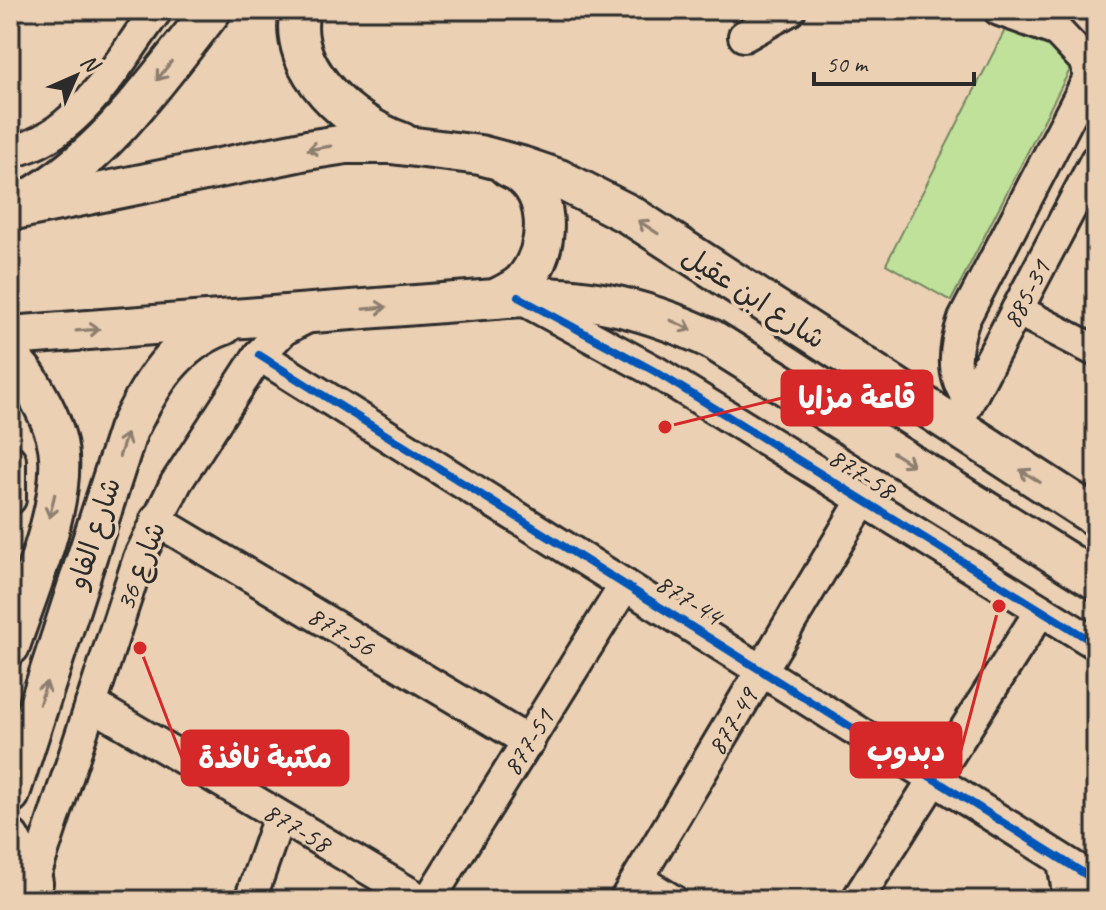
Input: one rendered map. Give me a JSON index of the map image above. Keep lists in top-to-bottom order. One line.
{"streets":{"main road":["شارع ابن عقيل","شارع الفاو"],"street":["885-31","877-58","شارع 36","877-44","877-56","877-49","877-51"]},"crossings":[["885-31","شارع ابن عقيل"],["شارع ابن عقيل","877-58"],["شارع ابن عقيل","شارع الفاو"],["شارع ابن عقيل","شارع 36"],["شارع ابن عقيل","877-44"],["877-58","شارع 36"],["877-58","877-49"],["شارع الفاو","شارع 36"],["شارع الفاو","877-44"],["شارع 36","877-44"],["شارع 36","877-56"],["877-44","877-49"],["877-44","877-51"],["877-56","877-51"]],"places":["قاعة مزايا","دبدوب","مكتبة نافذة"],"scale_bar":"50 m","north":"top right"}
